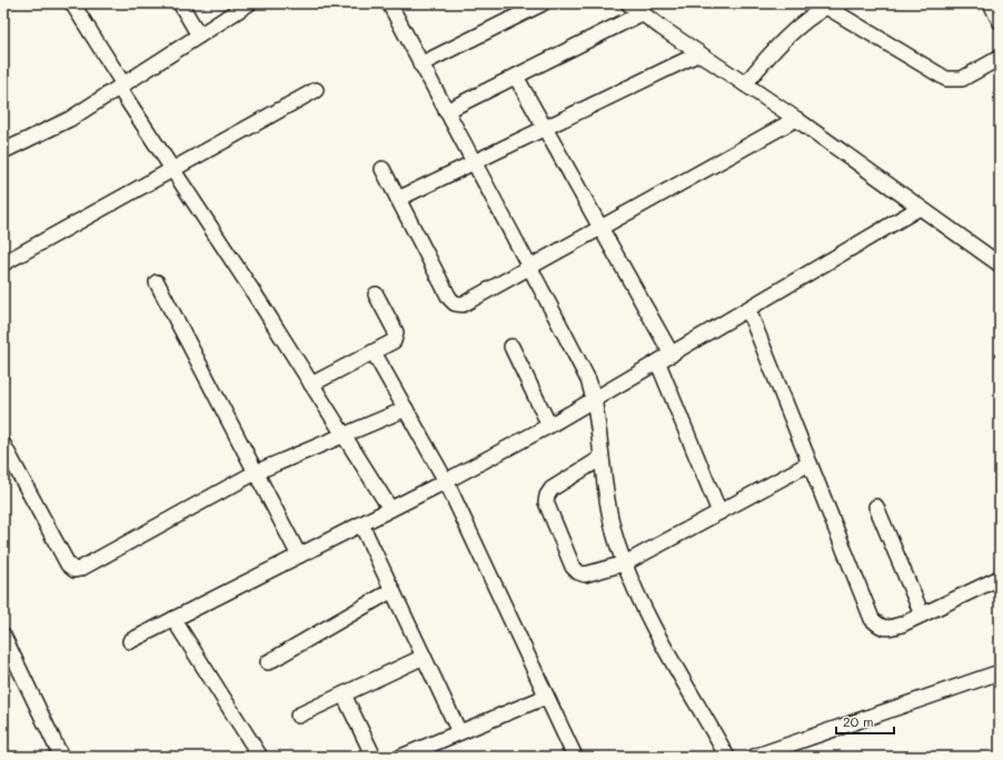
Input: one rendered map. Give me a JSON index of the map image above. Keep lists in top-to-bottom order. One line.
{"scale_bar":"20 m"}
